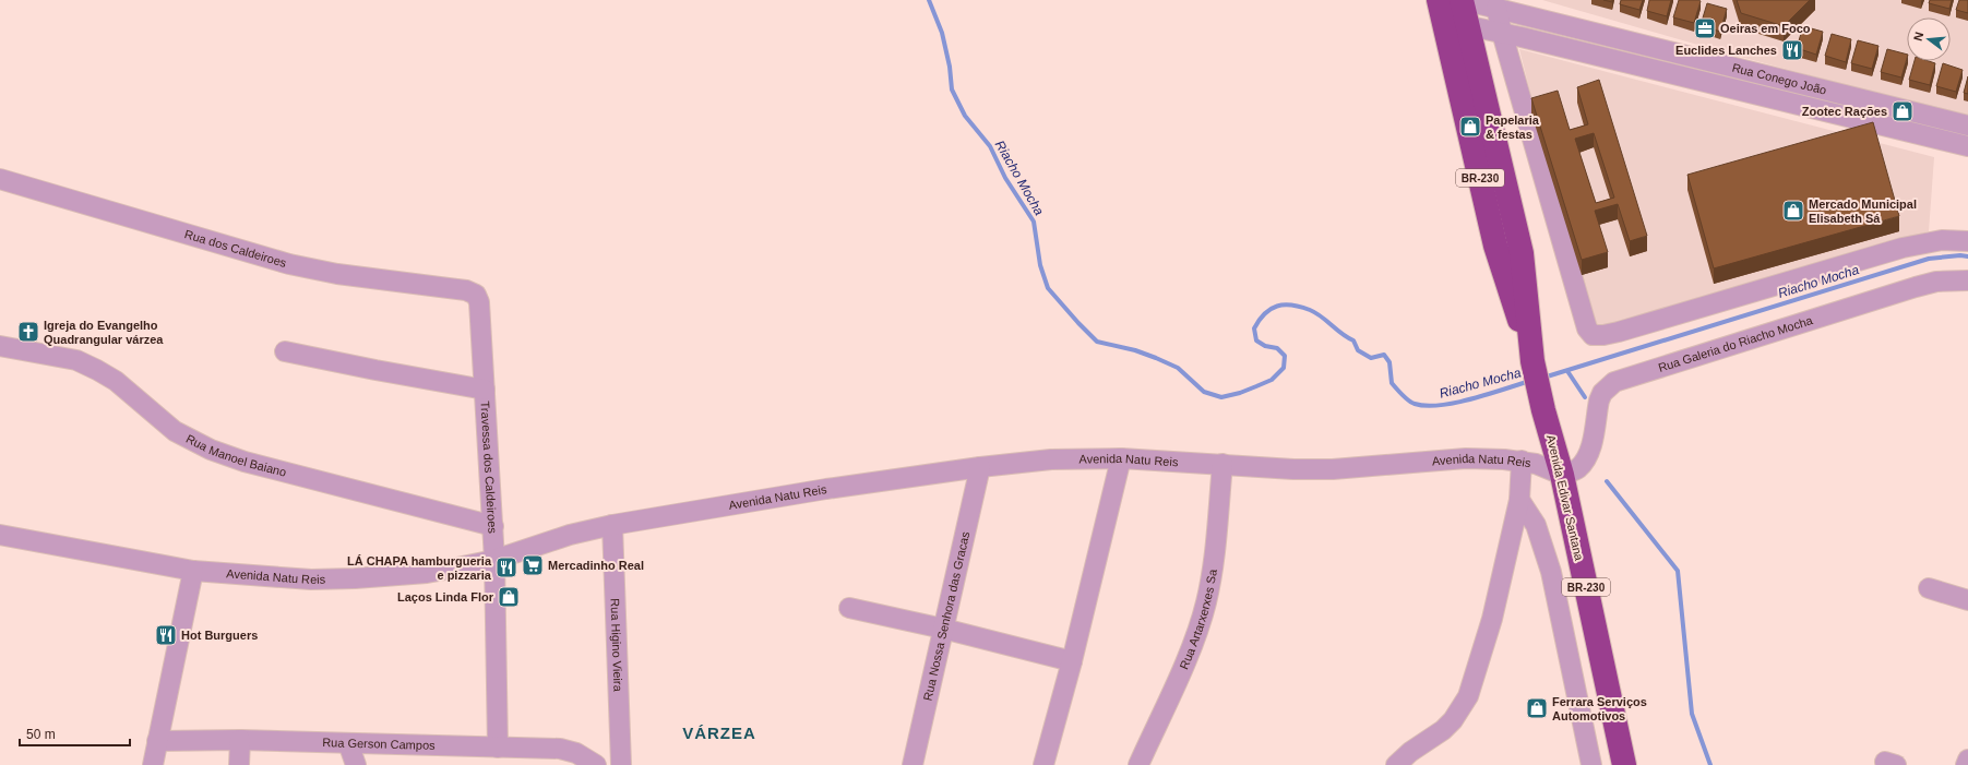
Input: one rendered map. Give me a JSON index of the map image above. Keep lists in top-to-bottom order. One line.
{"streets":{"highway":["BR-230","Avenida Edivar Santana"],"street":["Rua Conego João","Rua dos Caldeiroes","Rua Galeria do Riacho Mocha","Rua Manoel Baiano","Avenida Natu Reis","Travessa dos Caldeiroes","Rua Nossa Senhora das Gracas","Rua Artarxerxes Sa","Rua Higino Vieira","Rua Gerson Campos"]},"crossings":[["Rua Conego João","BR-230"],["BR-230","Avenida Edivar Santana"],["Rua dos Caldeiroes","Travessa dos Caldeiroes"],["Rua Galeria do Riacho Mocha","Avenida Natu Reis"],["Rua Galeria do Riacho Mocha","Avenida Edivar Santana"],["Rua Manoel Baiano","Travessa dos Caldeiroes"],["Avenida Natu Reis","Travessa dos Caldeiroes"],["Avenida Natu Reis","Avenida Edivar Santana"],["Avenida Natu Reis","Rua Nossa Senhora das Gracas"],["Avenida Natu Reis","Rua Artarxerxes Sa"],["Avenida Natu Reis","Rua Higino Vieira"],["Travessa dos Caldeiroes","Rua Gerson Campos"]],"districts":["VÁRZEA"],"water":["Riacho Mocha"],"places":{"office":["Oeiras em Foco"],"restaurant":["Euclides Lanches","LÁ CHAPA hamburgueria e pizzaria","Hot Burguers"],"shop":["Zootec Rações","Papelaria & festas","Mercado Municipal Elisabeth Sá","Laços Linda Flor","Ferrara Serviços Automotivos"],"church":["Igreja do Evangelho Quadrangular várzea"],"supermarket":["Mercadinho Real"]},"scale_bar":"50 m","north":"left"}
